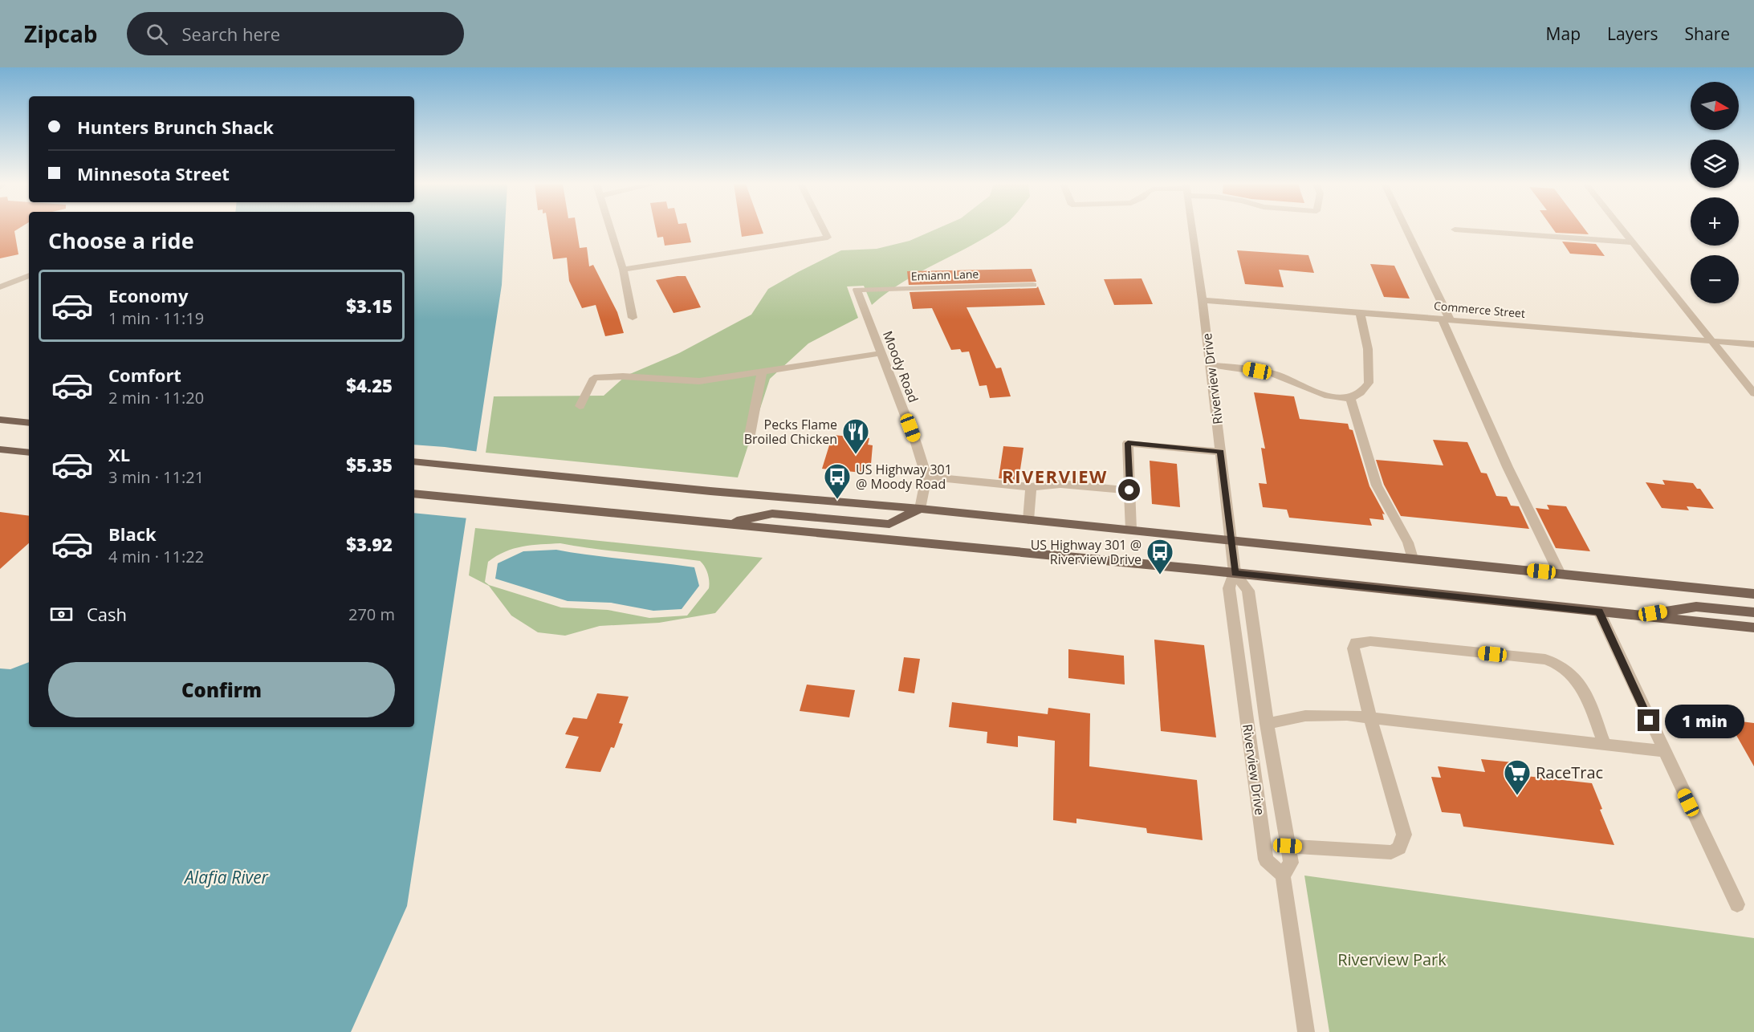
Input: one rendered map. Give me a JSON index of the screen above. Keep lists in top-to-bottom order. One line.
{"streets":{"street":["Emiann Lane","Commerce Street","Moody Road","Riverview Drive"]},"crossings":[["Emiann Lane","Moody Road"],["Commerce Street","Riverview Drive"]],"districts":["RIVERVIEW"],"water":["Alafia River"],"parks":["Riverview Park"],"places":{"restaurant":["Pecks Flame Broiled Chicken"],"bus stop":["US Highway 301 @ Moody Road","US Highway 301 @ Riverview Drive"],"supermarket":["RaceTrac"]},"north":"right","page":{"header":"Zipcab","search":"Search here","nav":["Map","Layers","Share"],"map_buttons":["+","−"],"banner":["Hunters Brunch Shack","Minnesota Street"],"heading":"Choose a ride","list":[{"name":"Economy","note":"1 min · 11:19","value":"$3.15"},{"name":"Comfort","note":"2 min · 11:20","value":"$4.25"},{"name":"XL","note":"3 min · 11:21","value":"$5.35"},{"name":"Black","note":"4 min · 11:22","value":"$3.92"}],"pay":["Cash","270 m"],"buttons":"Confirm","bubble":"1 min"}}
